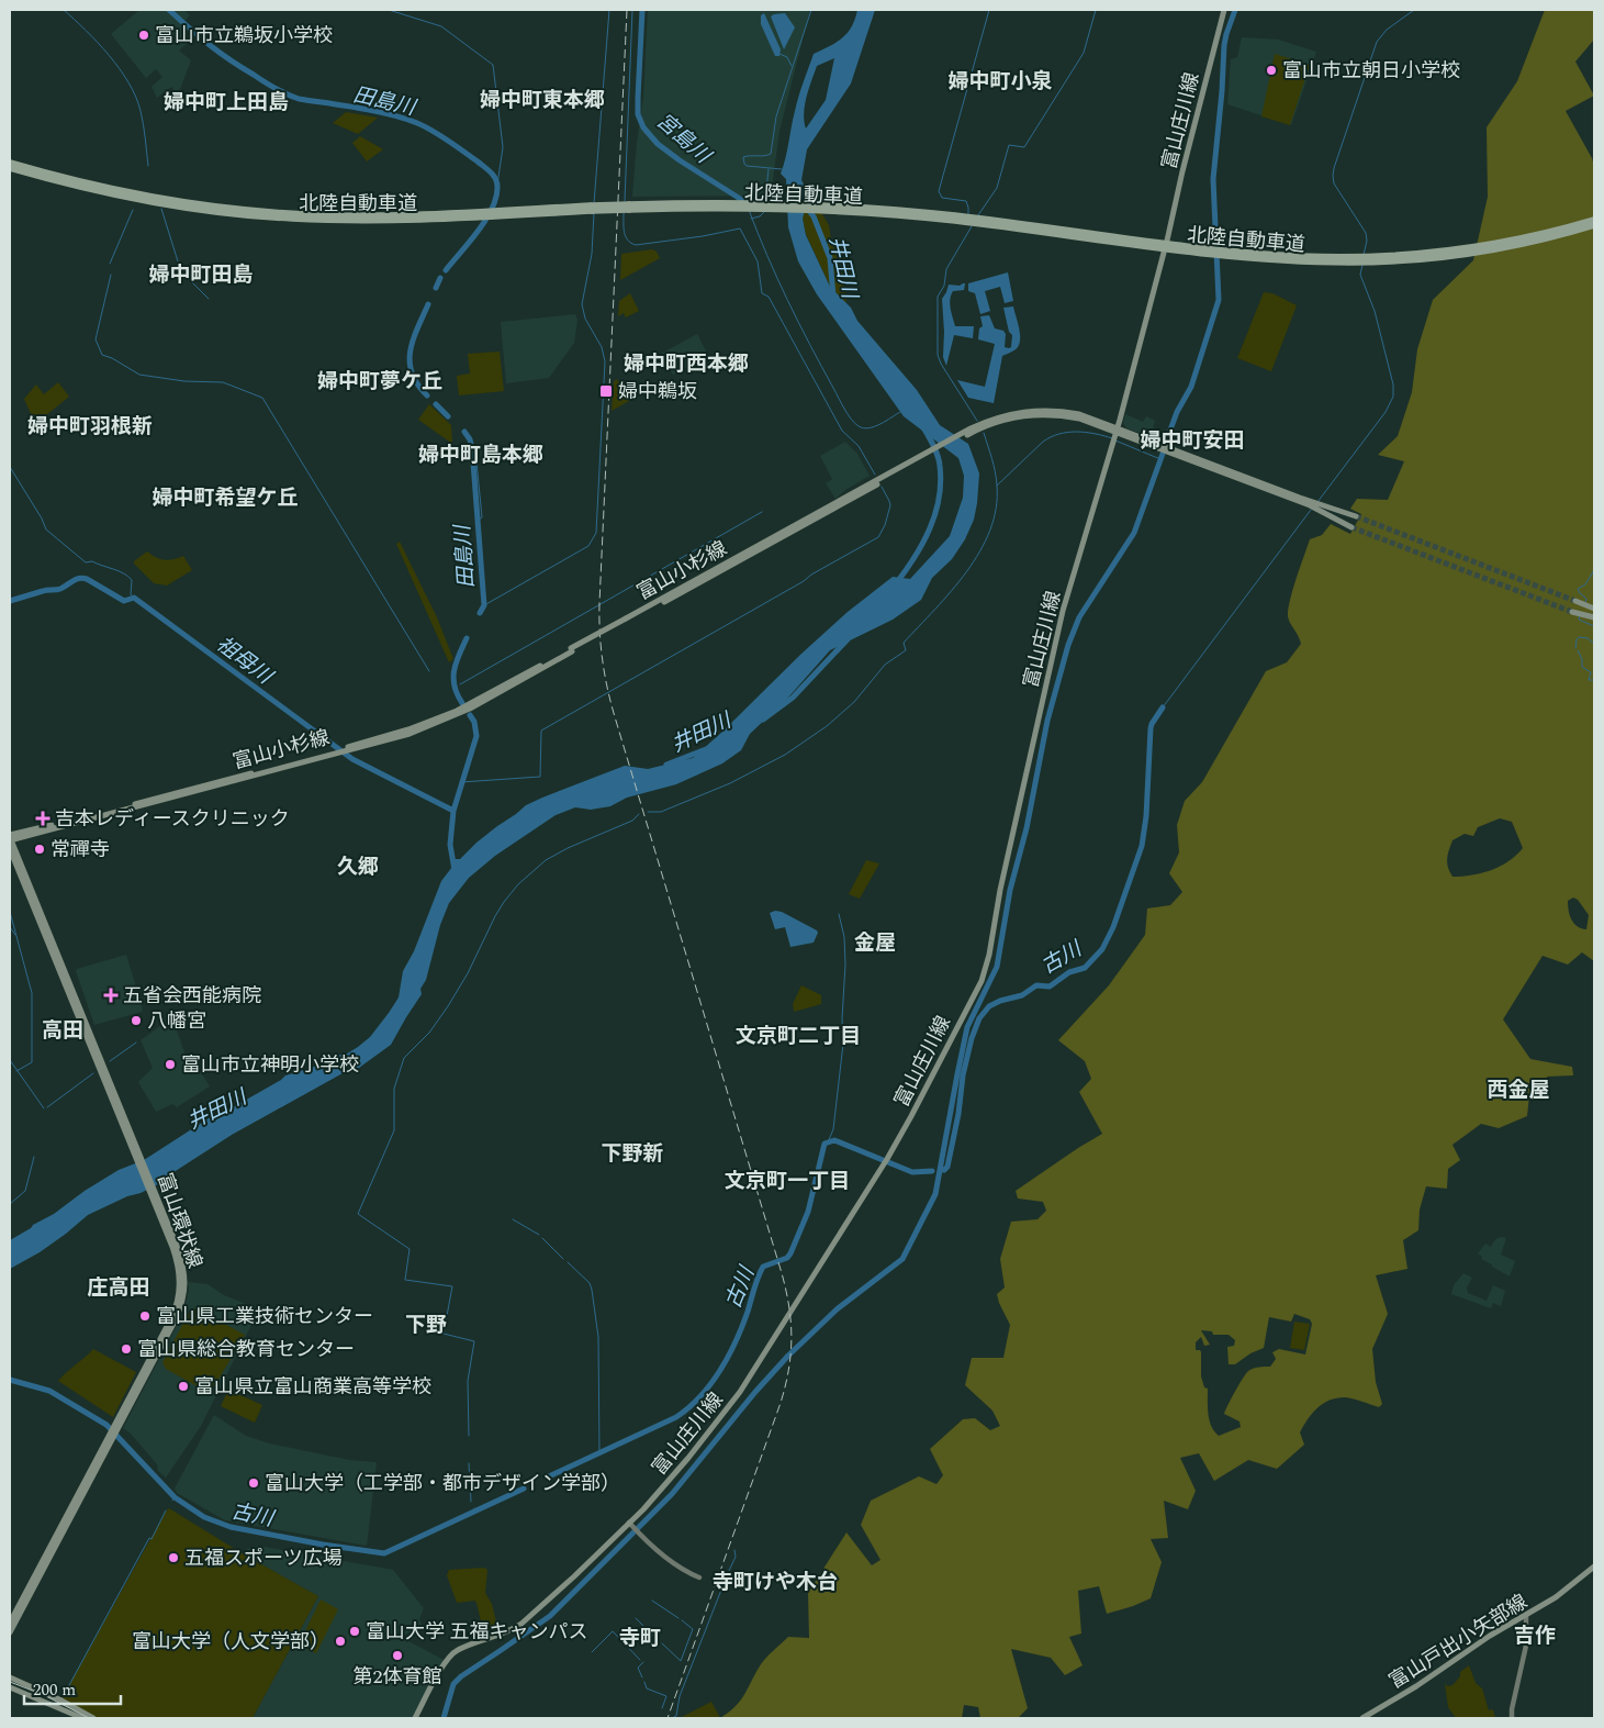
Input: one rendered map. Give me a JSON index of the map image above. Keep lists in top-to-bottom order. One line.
{"streets":{"highway":["北陸自動車道"],"main road":["富山庄川線","富山小杉線","富山環状線","富山戸出小矢部線"]},"crossings":[["富山庄川線","富山小杉線"],["富山小杉線","富山環状線"]],"districts":["婦中町小泉","婦中町東本郷","婦中町上田島","婦中町田島","婦中町西本郷","婦中町夢ケ丘","婦中町羽根新","婦中町安田","婦中町島本郷","婦中町希望ケ丘","久郷","金屋","高田","文京町二丁目","西金屋","下野新","文京町一丁目","庄高田","下野","寺町けや木台","吉作","寺町"],"water":["田島川","宮島川","井田川","祖母川","古川"],"places":{"other":["富山市立鵜坂小学校","富山市立朝日小学校","常禪寺","八幡宮","富山市立神明小学校","富山県工業技術センター","富山県総合教育センター","富山県立富山商業高等学校","富山大学（工学部・都市デザイン学部）","五福スポーツ広場","富山大学 五福キャンパス","富山大学（人文学部）","第2体育館"],"transit":["婦中鵜坂"],"health":["吉本レディースクリニック","五省会西能病院"]},"scale_bar":"200 m"}
